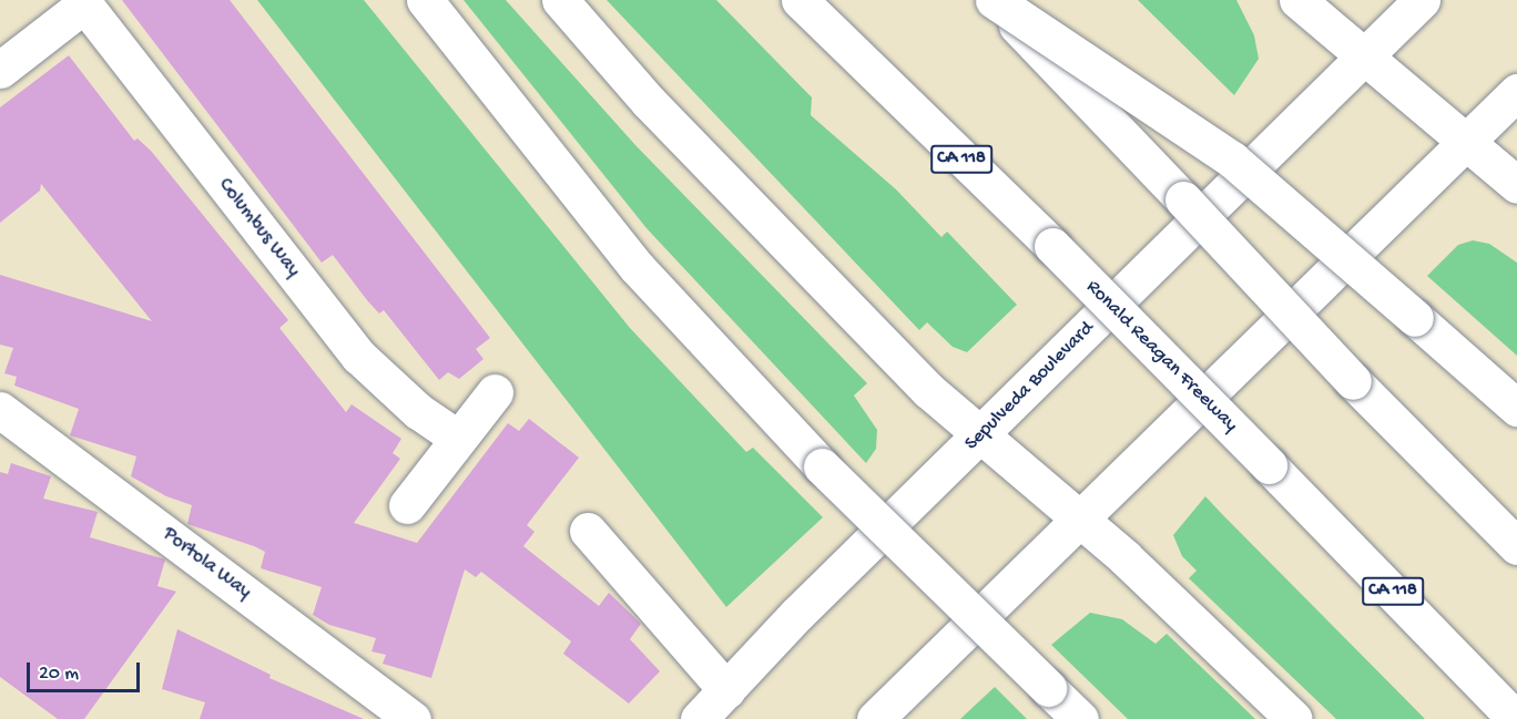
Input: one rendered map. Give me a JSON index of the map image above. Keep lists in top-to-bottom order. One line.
{"streets":{"main road":["CA 118","Columbus Way","Ronald Reagan Freeway","Sepulveda Boulevard","Portola Way"]},"scale_bar":"20 m"}
